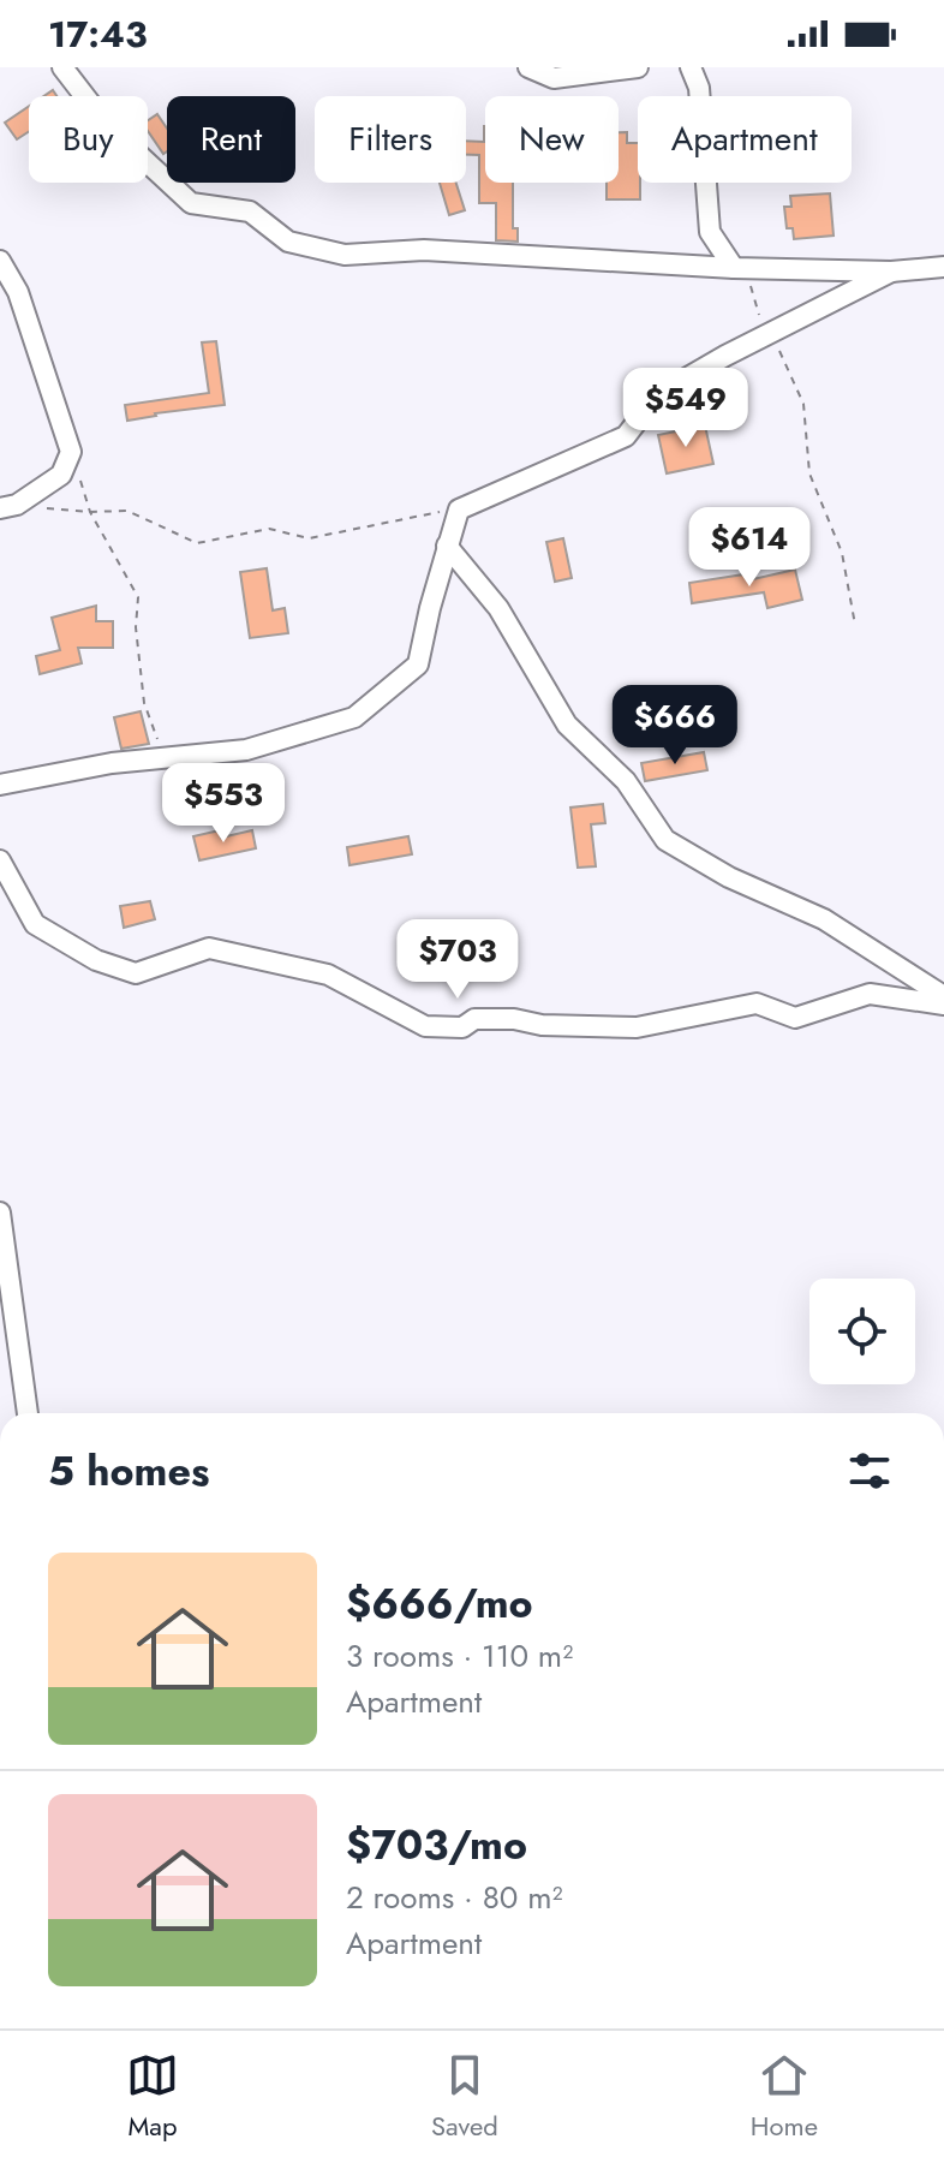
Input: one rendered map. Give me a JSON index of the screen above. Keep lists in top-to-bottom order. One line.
{"page":{"status":"17:43","chip":["Buy","Rent","Filters","New","Apartment"],"price":["$549","$614","$666","$553","$703"],"heading":"5 homes","list":[{"name":"$666/mo","note":"3 rooms · 110 m² · Apartment"},{"name":"$703/mo","note":"2 rooms · 80 m² · Apartment"}],"tabs":["Map","Saved","Home"]}}
